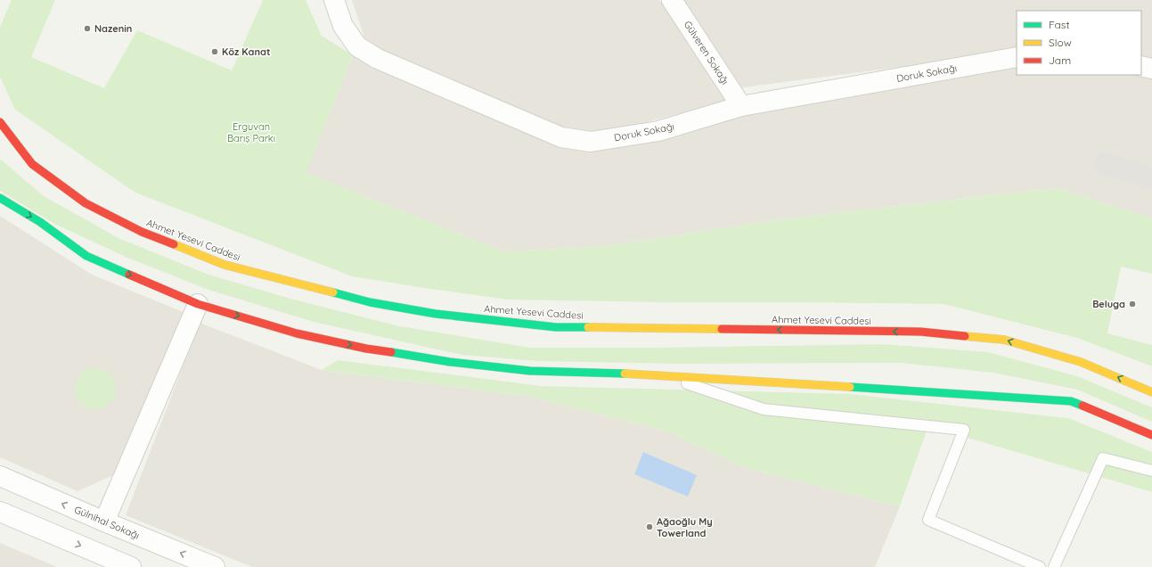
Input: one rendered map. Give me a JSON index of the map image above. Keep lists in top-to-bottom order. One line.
{"streets":{"main road":["Ahmet Yesevi Caddesi"],"street":["Gülveren Sokağı","Doruk Sokağı","Gülnihal Sokağı"]},"crossings":[["Gülveren Sokağı","Doruk Sokağı"]],"parks":["Erguvan Barış Parkı"],"places":["Nazenin","Köz Kanat","Beluga","Ağaoğlu My Towerland"],"legend":["Fast","Slow","Jam"]}
